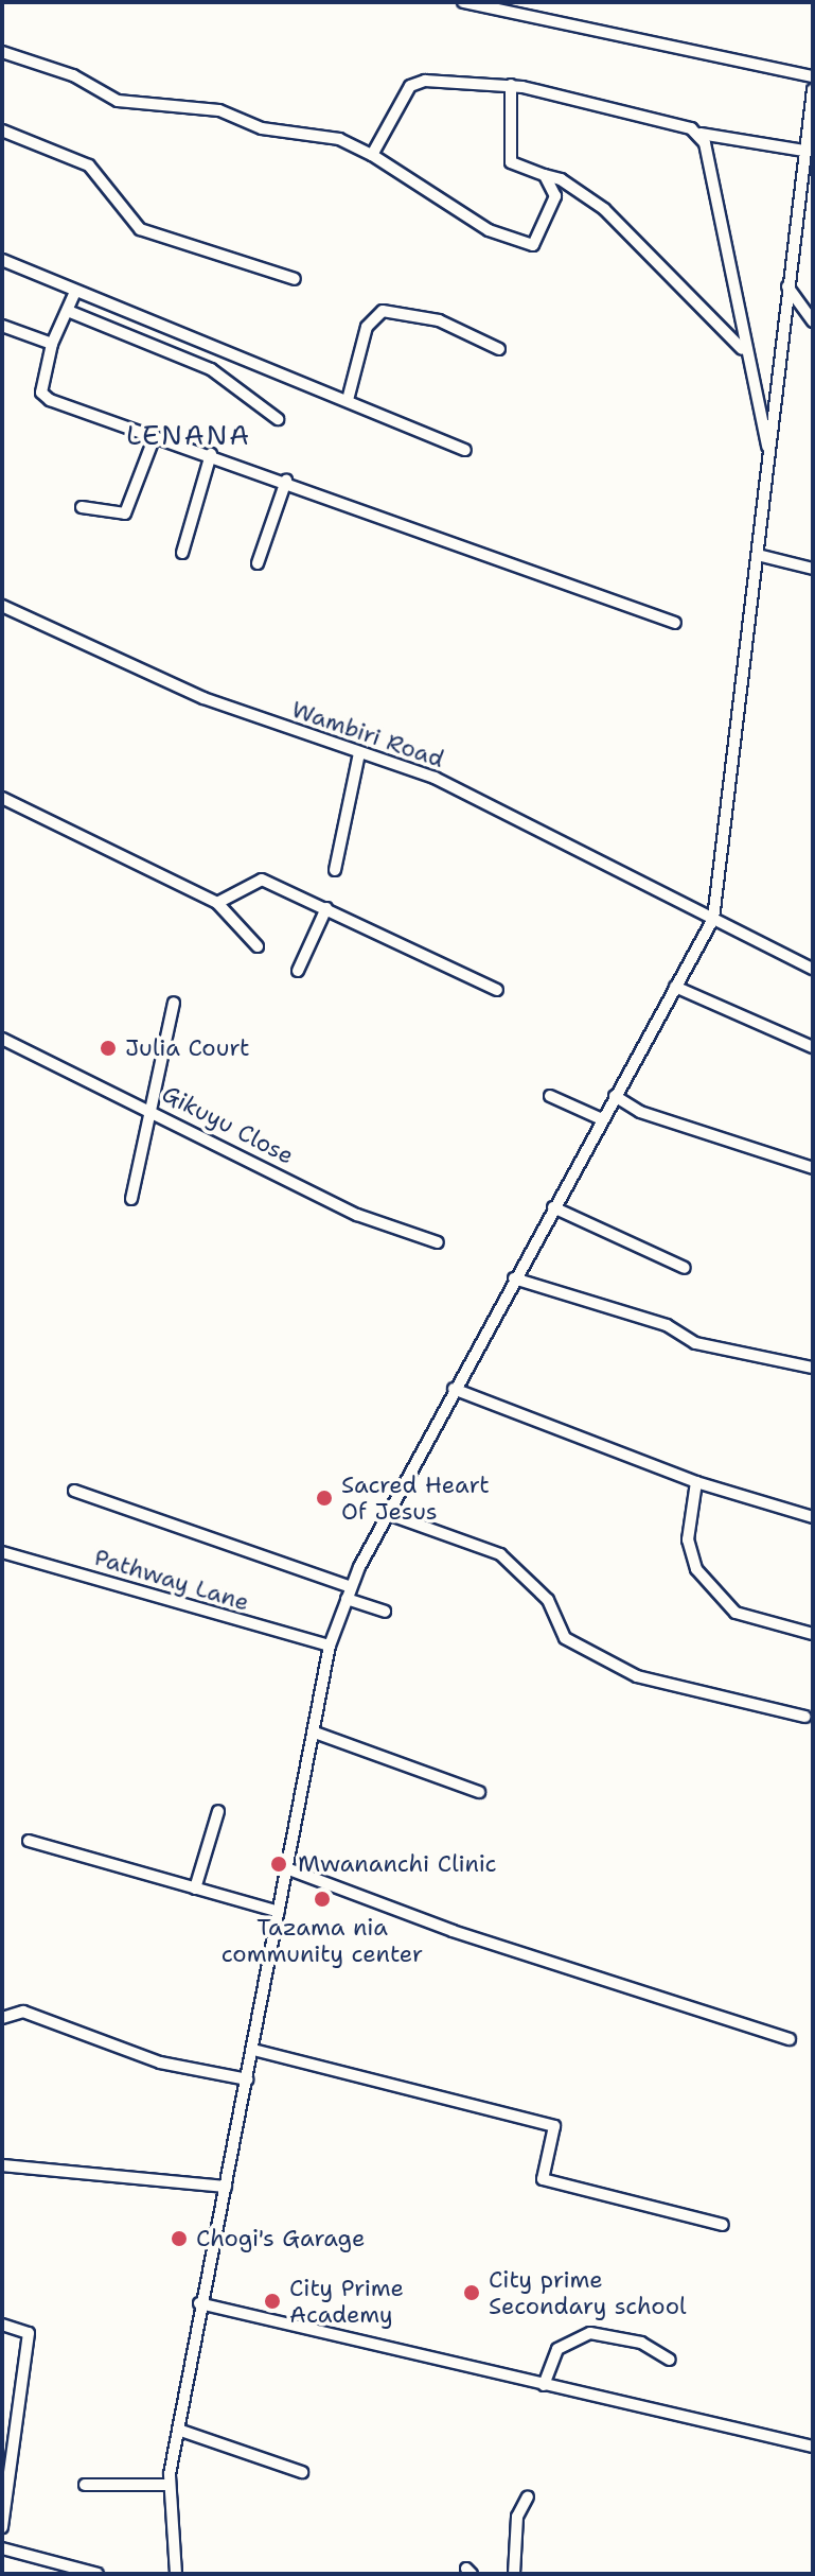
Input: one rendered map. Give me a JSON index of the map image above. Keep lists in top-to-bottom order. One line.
{"streets":{"street":["Wambiri Road","Gikuyu Close","Pathway Lane"]},"districts":["LENANA"],"places":["Julia Court","Sacred Heart Of Jesus","Mwananchi Clinic","Tazama nia community center","Chogi's Garage","City prime Secondary school","City Prime Academy"]}
